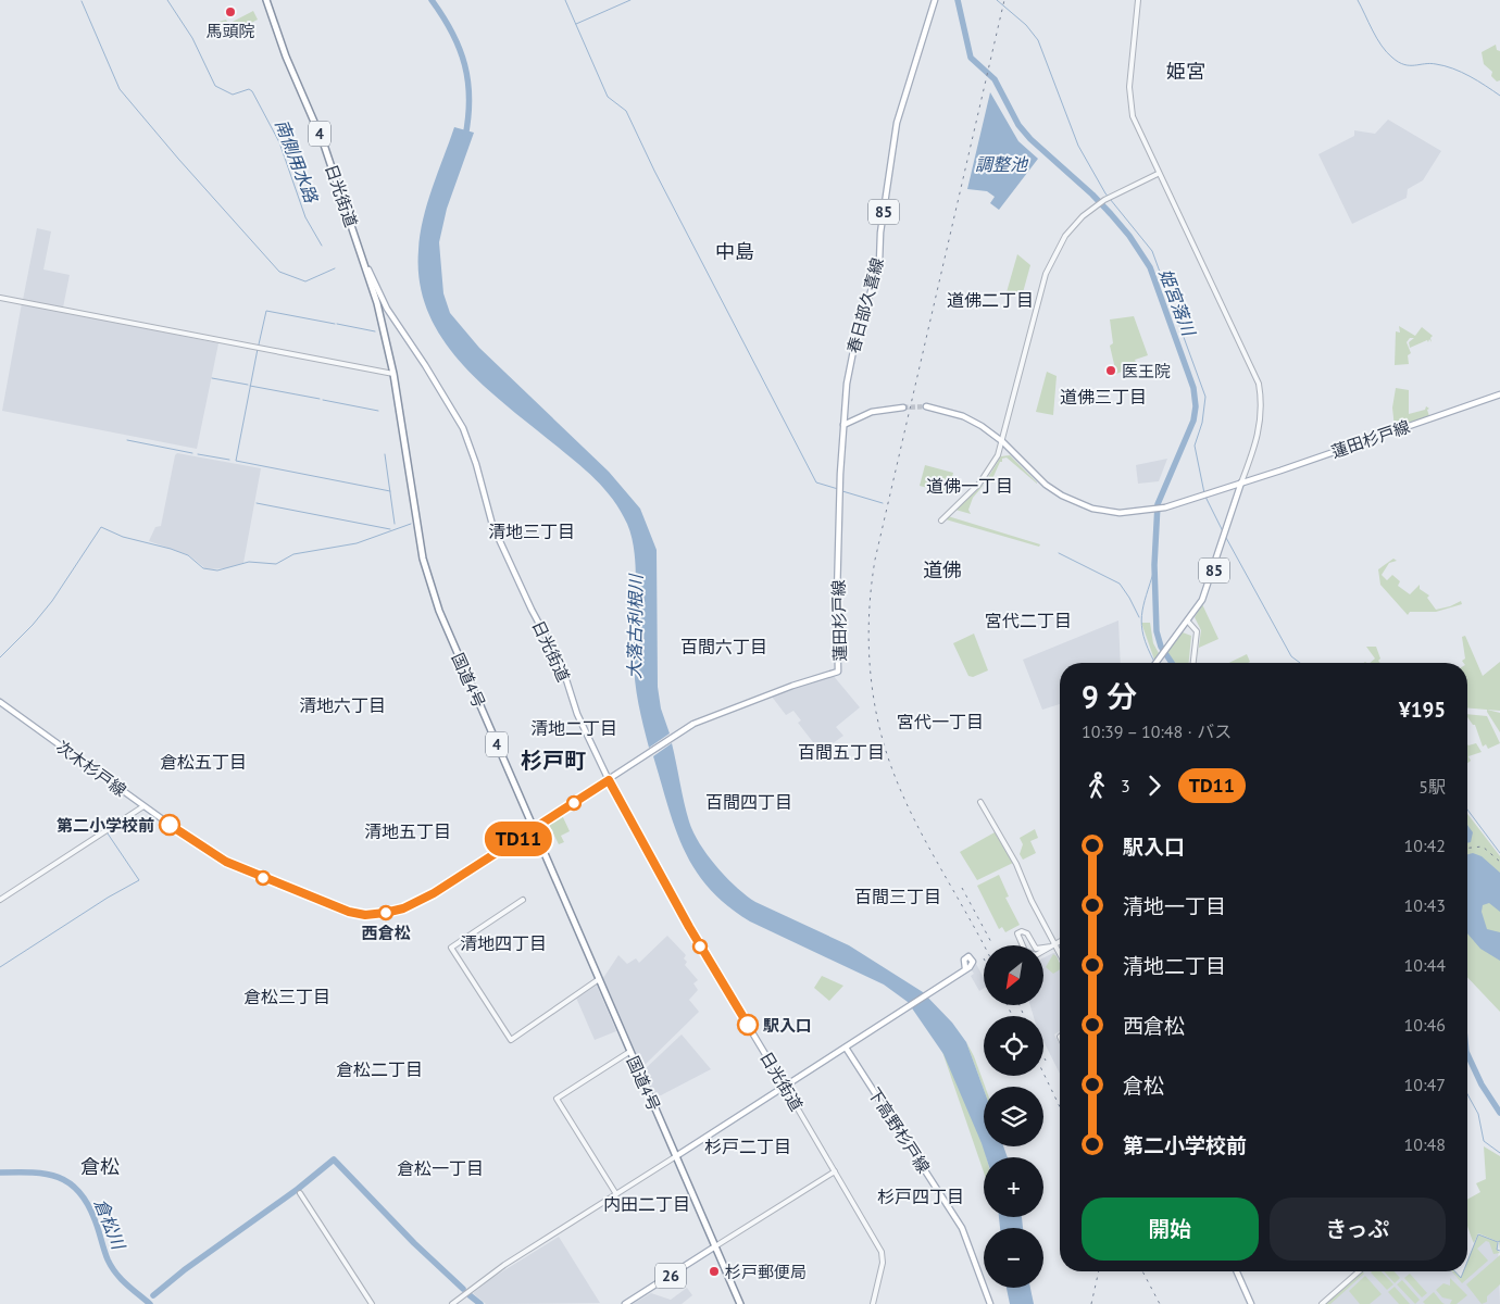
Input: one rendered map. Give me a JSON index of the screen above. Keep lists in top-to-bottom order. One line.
{"streets":{"highway":["4","日光街道","国道4号"],"main road":["85","春日部久喜線","蓮田杉戸線","次木杉戸線","下高野杉戸線","26"]},"crossings":[["4","国道4号"],["4","26"],["日光街道","蓮田杉戸線"],["日光街道","国道4号"],["85","蓮田杉戸線"],["春日部久喜線","蓮田杉戸線"],["国道4号","次木杉戸線"]],"districts":["姫宮","中島","道佛二丁目","道佛三丁目","道佛一丁目","清地三丁目","道佛","宮代二丁目","百間六丁目","清地六丁目","宮代一丁目","清地二丁目","百間五丁目","杉戸町","倉松五丁目","百間四丁目","清地五丁目","百間三丁目","清地四丁目","倉松三丁目","倉松二丁目","杉戸二丁目","倉松","倉松一丁目","杉戸四丁目","内田二丁目"],"water":["南側用水路","調整池","姫宮落川","大落古利根川","倉松川"],"places":["馬頭院","医王院","第二小学校前","西倉松","駅入口","杉戸郵便局"],"lines":["bus line TD11"],"north":"bottom left","page":{"on_map":"TD11","heading":["9 分","10:39 – 10:48 · バス","¥195"],"legs":["3","TD11","5駅"],"list":[{"name":"駅入口","value":"10:42"},{"name":"清地一丁目","value":"10:43"},{"name":"清地二丁目","value":"10:44"},{"name":"西倉松","value":"10:46"},{"name":"倉松","value":"10:47"},{"name":"第二小学校前","value":"10:48"}],"map_buttons":["+","−"],"buttons":["開始","きっぷ"]}}
